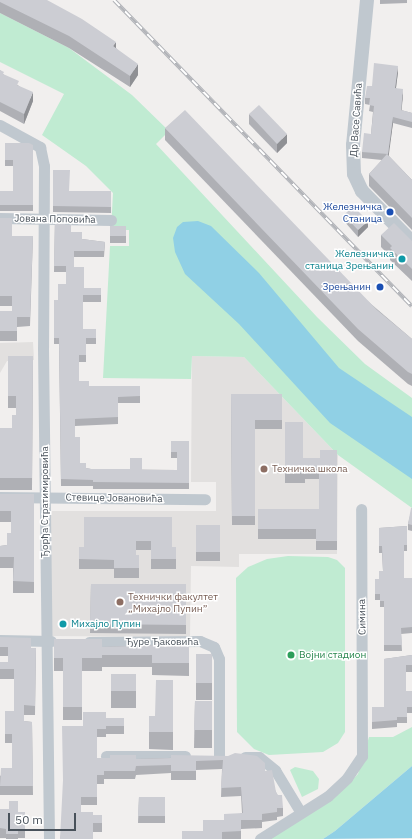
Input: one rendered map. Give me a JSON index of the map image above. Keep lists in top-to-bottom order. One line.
{"streets":{"street":["Др Васе Савића","Јована Поповића","Стевице Јовановића","Ђорђа Стратимировића","Симина","Ђуре Ђаковића"]},"crossings":[["Јована Поповића","Ђорђа Стратимировића"],["Стевице Јовановића","Ђорђа Стратимировића"]],"places":["Железничка Станица","Железничка станица Зрењанин","Зрењанин","Техничка школа","Технички факултет „Михајло Пупин”","Михајло Пупин","Војни стадион"],"scale_bar":"50 m"}
